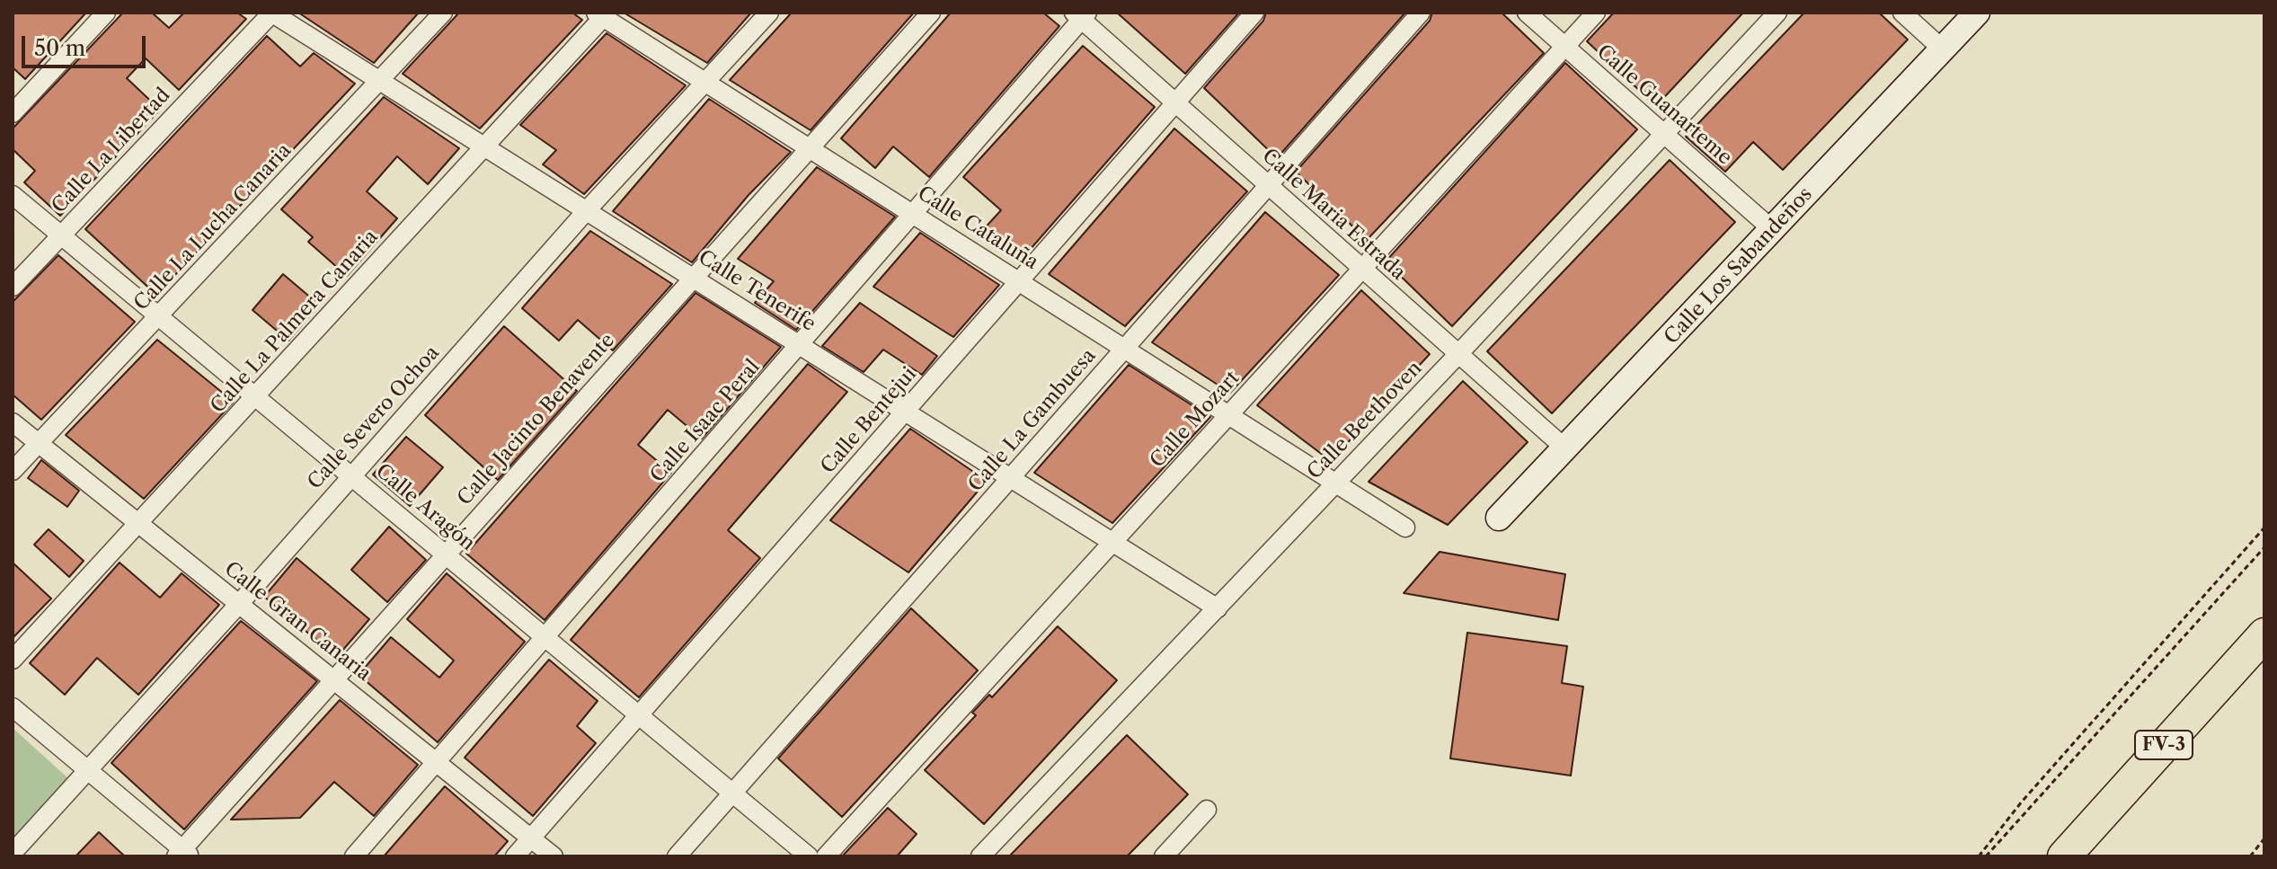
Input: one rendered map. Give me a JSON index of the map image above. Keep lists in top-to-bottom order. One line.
{"streets":{"highway":["FV-3"],"street":["Calle Guanarteme","Calle La Libertad","Calle Maria Estrada","Calle La Lucha Canaria","Calle Cataluña","Calle Los Sabandeños","Calle Tenerife","Calle La Palmera Canaria","Calle Severo Ochoa","Calle Jacinto Benavente","Calle Mozart","Calle Bentejui","Calle La Gambuesa","Calle Beethoven","Calle Isaac Peral","Calle Aragón","Calle Gran Canaria"]},"crossings":[["Calle Guanarteme","Calle Los Sabandeños"],["Calle Guanarteme","Calle Mozart"],["Calle Guanarteme","Calle Beethoven"],["Calle La Libertad","Calle Tenerife"],["Calle La Libertad","Calle Aragón"],["Calle Maria Estrada","Calle Los Sabandeños"],["Calle Maria Estrada","Calle Mozart"],["Calle Maria Estrada","Calle Bentejui"],["Calle Maria Estrada","Calle La Gambuesa"],["Calle Maria Estrada","Calle Beethoven"],["Calle Maria Estrada","Calle Isaac Peral"],["Calle La Lucha Canaria","Calle Tenerife"],["Calle La Lucha Canaria","Calle Aragón"],["Calle La Lucha Canaria","Calle Gran Canaria"],["Calle Cataluña","Calle La Palmera Canaria"],["Calle Cataluña","Calle Severo Ochoa"],["Calle Cataluña","Calle Jacinto Benavente"],["Calle Cataluña","Calle Mozart"],["Calle Cataluña","Calle Bentejui"],["Calle Cataluña","Calle La Gambuesa"],["Calle Cataluña","Calle Beethoven"],["Calle Cataluña","Calle Isaac Peral"],["Calle Tenerife","Calle La Palmera Canaria"],["Calle Tenerife","Calle Severo Ochoa"],["Calle Tenerife","Calle Jacinto Benavente"],["Calle Tenerife","Calle Mozart"],["Calle Tenerife","Calle Bentejui"],["Calle Tenerife","Calle La Gambuesa"],["Calle Tenerife","Calle Beethoven"],["Calle Tenerife","Calle Isaac Peral"],["Calle La Palmera Canaria","Calle Aragón"],["Calle La Palmera Canaria","Calle Gran Canaria"],["Calle Severo Ochoa","Calle Aragón"],["Calle Severo Ochoa","Calle Gran Canaria"],["Calle Jacinto Benavente","Calle Aragón"],["Calle Jacinto Benavente","Calle Gran Canaria"],["Calle Bentejui","Calle Aragón"],["Calle Bentejui","Calle Gran Canaria"],["Calle La Gambuesa","Calle Aragón"],["Calle Isaac Peral","Calle Aragón"],["Calle Isaac Peral","Calle Gran Canaria"]],"scale_bar":"50 m"}
